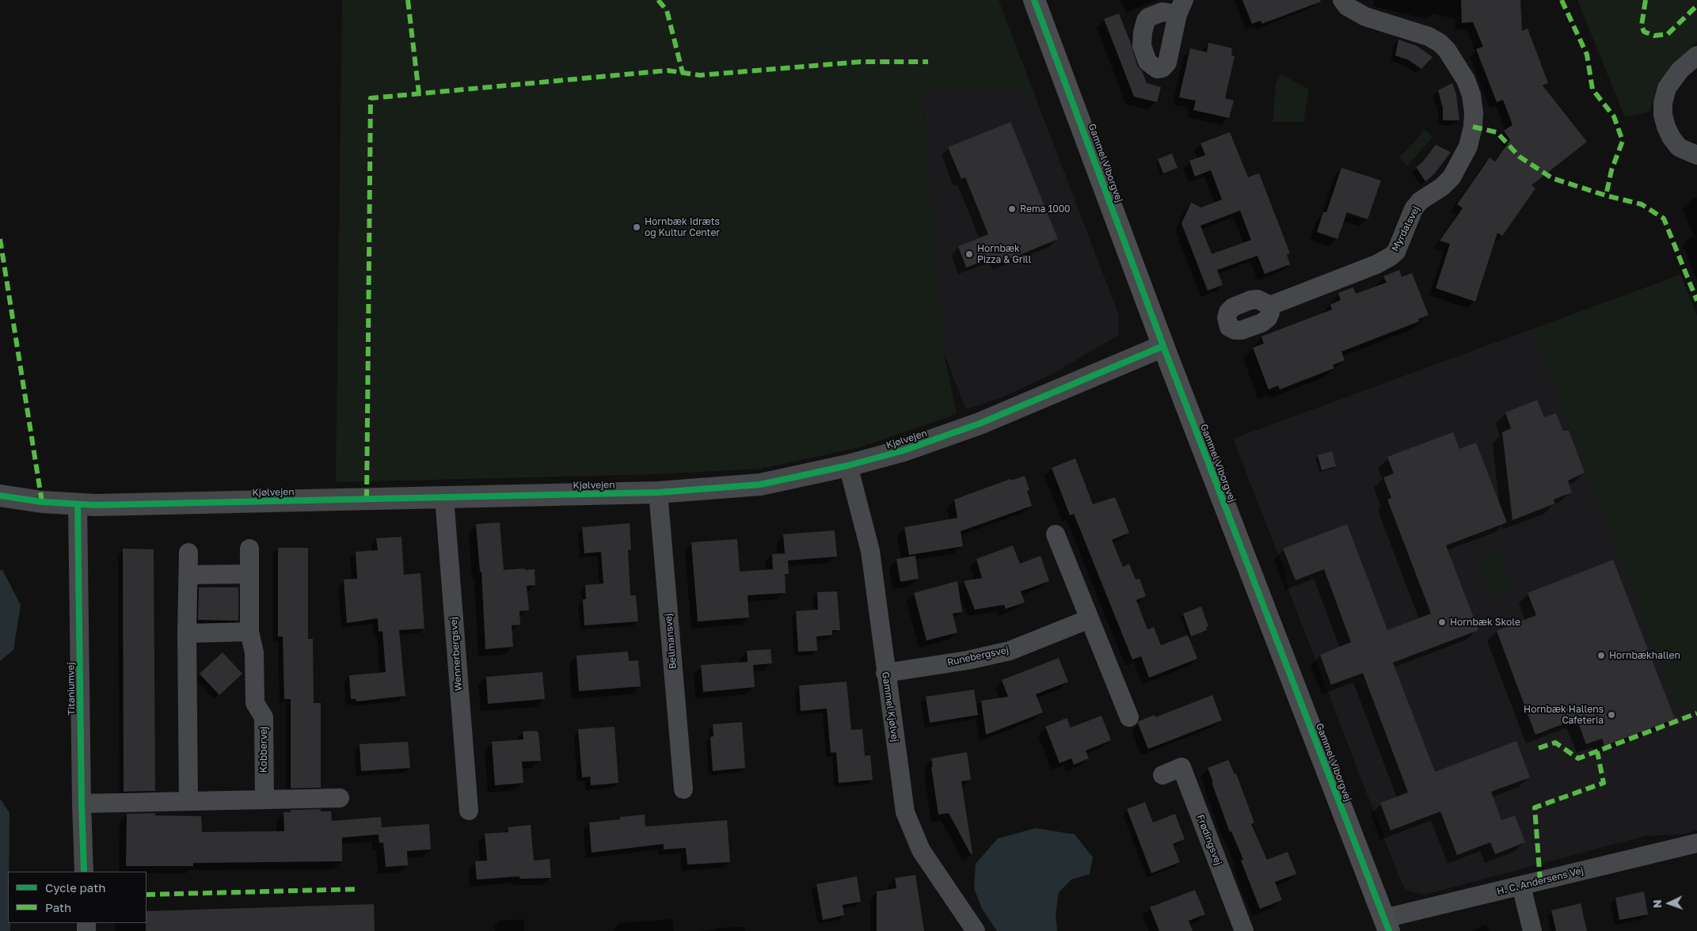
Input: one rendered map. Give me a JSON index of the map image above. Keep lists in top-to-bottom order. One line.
{"streets":{"main road":["Gammel Viborgvej"],"street":["Myrdalsvej","Kjølvejen","Bellmansvej","Wennerbergsvej","Runebergsvej","Titaniumvej","Gammel Kjølvej","Kobbervej","Frødingsvej","H. C. Andersens Vej"]},"crossings":[["Gammel Viborgvej","Kjølvejen"],["Gammel Viborgvej","H. C. Andersens Vej"],["Kjølvejen","Bellmansvej"],["Kjølvejen","Wennerbergsvej"],["Kjølvejen","Titaniumvej"],["Kjølvejen","Gammel Kjølvej"],["Runebergsvej","Gammel Kjølvej"]],"places":["Rema 1000","Hornbæk Idræts og Kultur Center","Hornbæk Pizza & Grill","Hornbæk Skole","Hornbækhallen","Hornbæk Hallens Cafeteria"],"legend":["Cycle path","Path"],"north":"left"}
